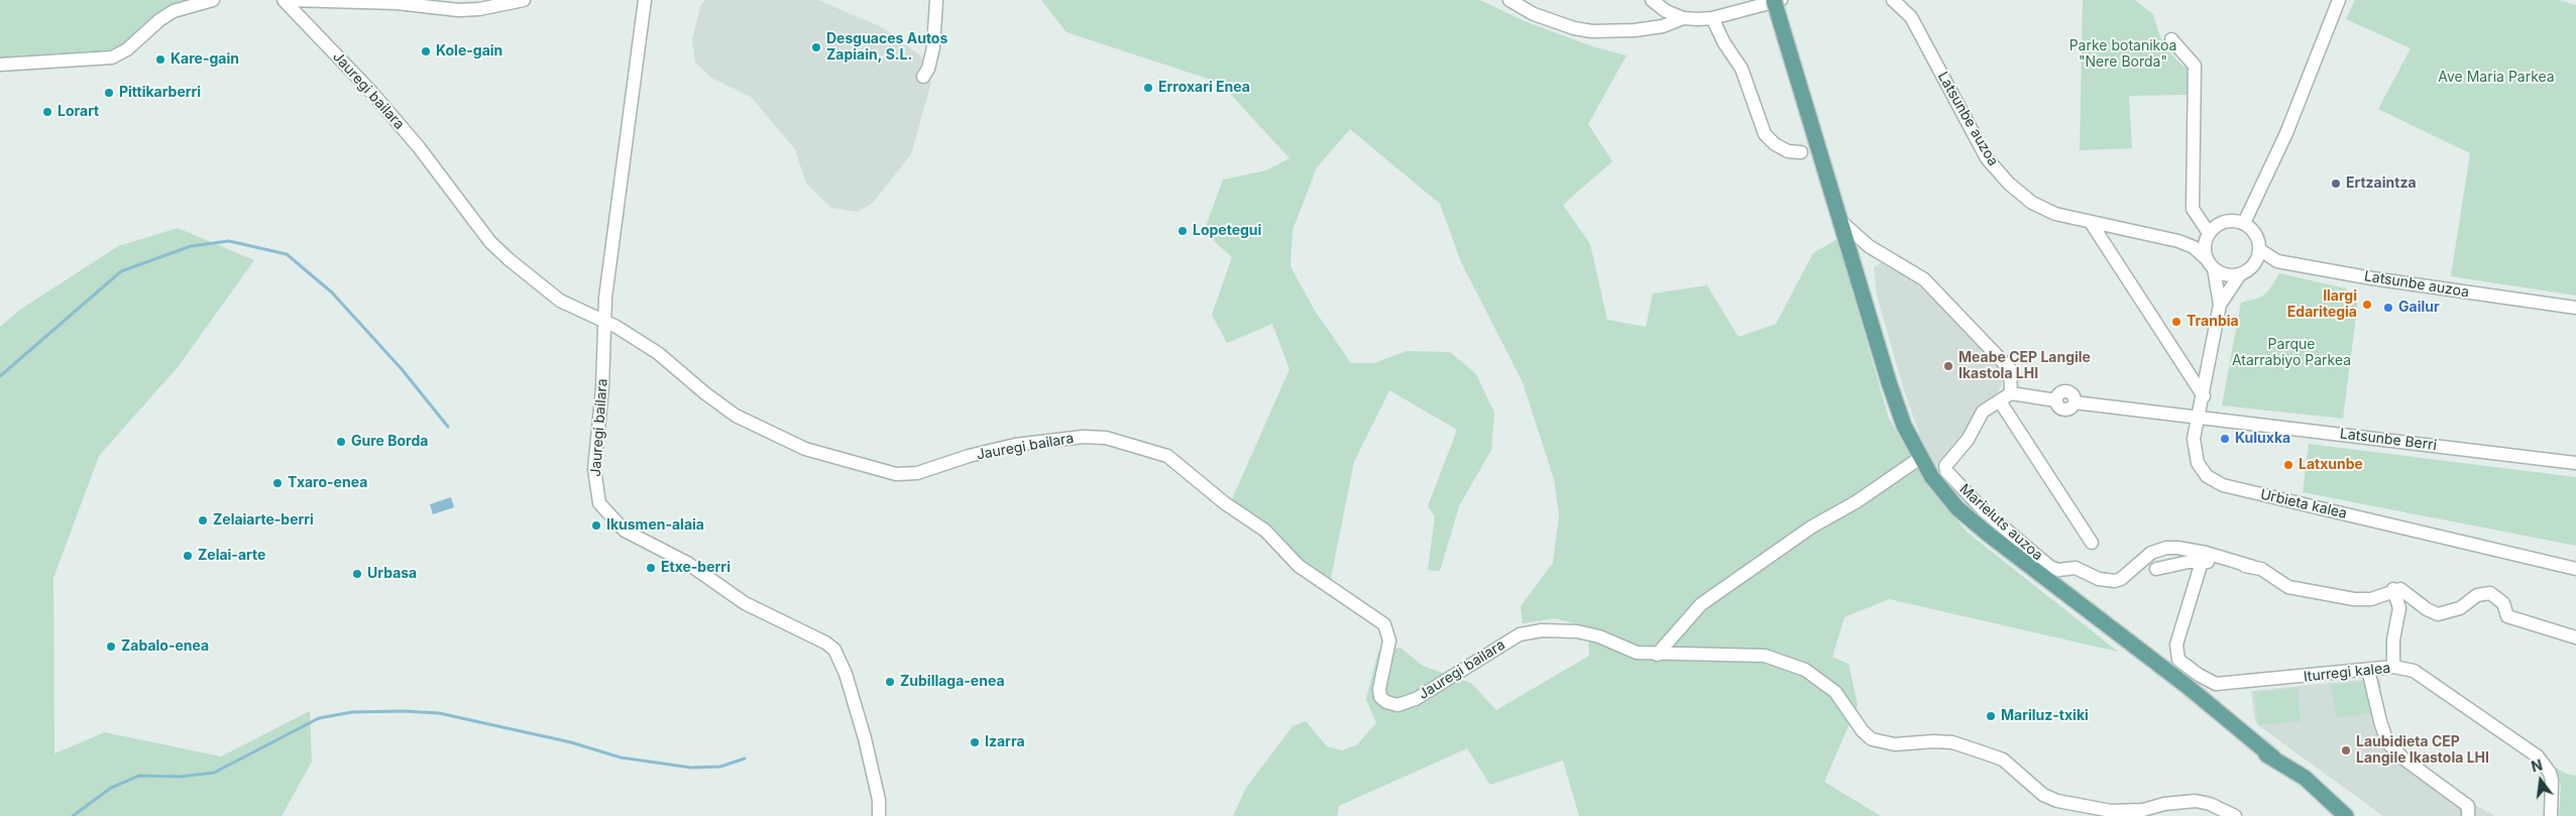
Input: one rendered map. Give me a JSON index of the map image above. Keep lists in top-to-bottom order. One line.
{"streets":{"street":["Jauregi bailara","Latsunbe auzoa","Latsunbe Berri","Urbieta kalea","Marieluts auzoa","Iturregi kalea"]},"crossings":[["Latsunbe auzoa","Urbieta kalea"],["Latsunbe Berri","Urbieta kalea"]],"parks":["Parke botanikoa \"Nere Borda\"","Ave Maria Parkea","Parque Atarrabiyo Parkea"],"places":["Desguaces Autos Zapiain, S.L.","Kole-gain","Kare-gain","Erroxari Enea","Pittikarberri","Lorart","Ertzaintza","Lopetegui","Ilargi Edaritegia","Gailur","Tranbia","Meabe CEP Langile Ikastola LHI","Kuluxka","Gure Borda","Latxunbe","Txaro-enea","Zelaiarte-berri","Ikusmen-alaia","Zelai-arte","Etxe-berri","Urbasa","Zabalo-enea","Zubillaga-enea","Mariluz-txiki","Izarra","Laubidieta CEP Langile Ikastola LHI"],"north":"top"}
